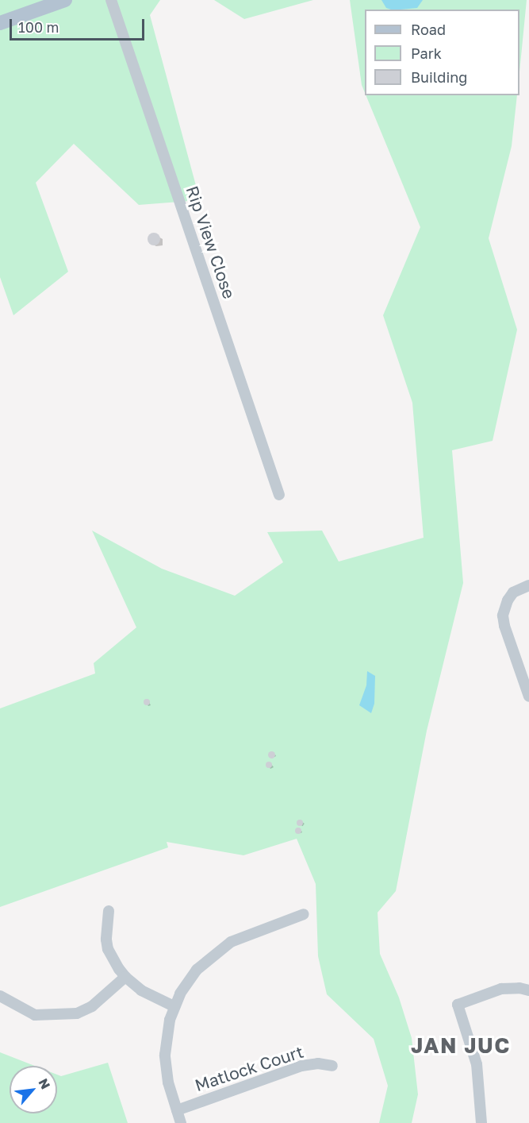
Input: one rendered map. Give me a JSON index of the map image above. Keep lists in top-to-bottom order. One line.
{"streets":{"street":["Rip View Close","Matlock Court"]},"districts":["JAN JUC"],"legend":["Road","Park","Building"],"scale_bar":"100 m","north":"top right"}
